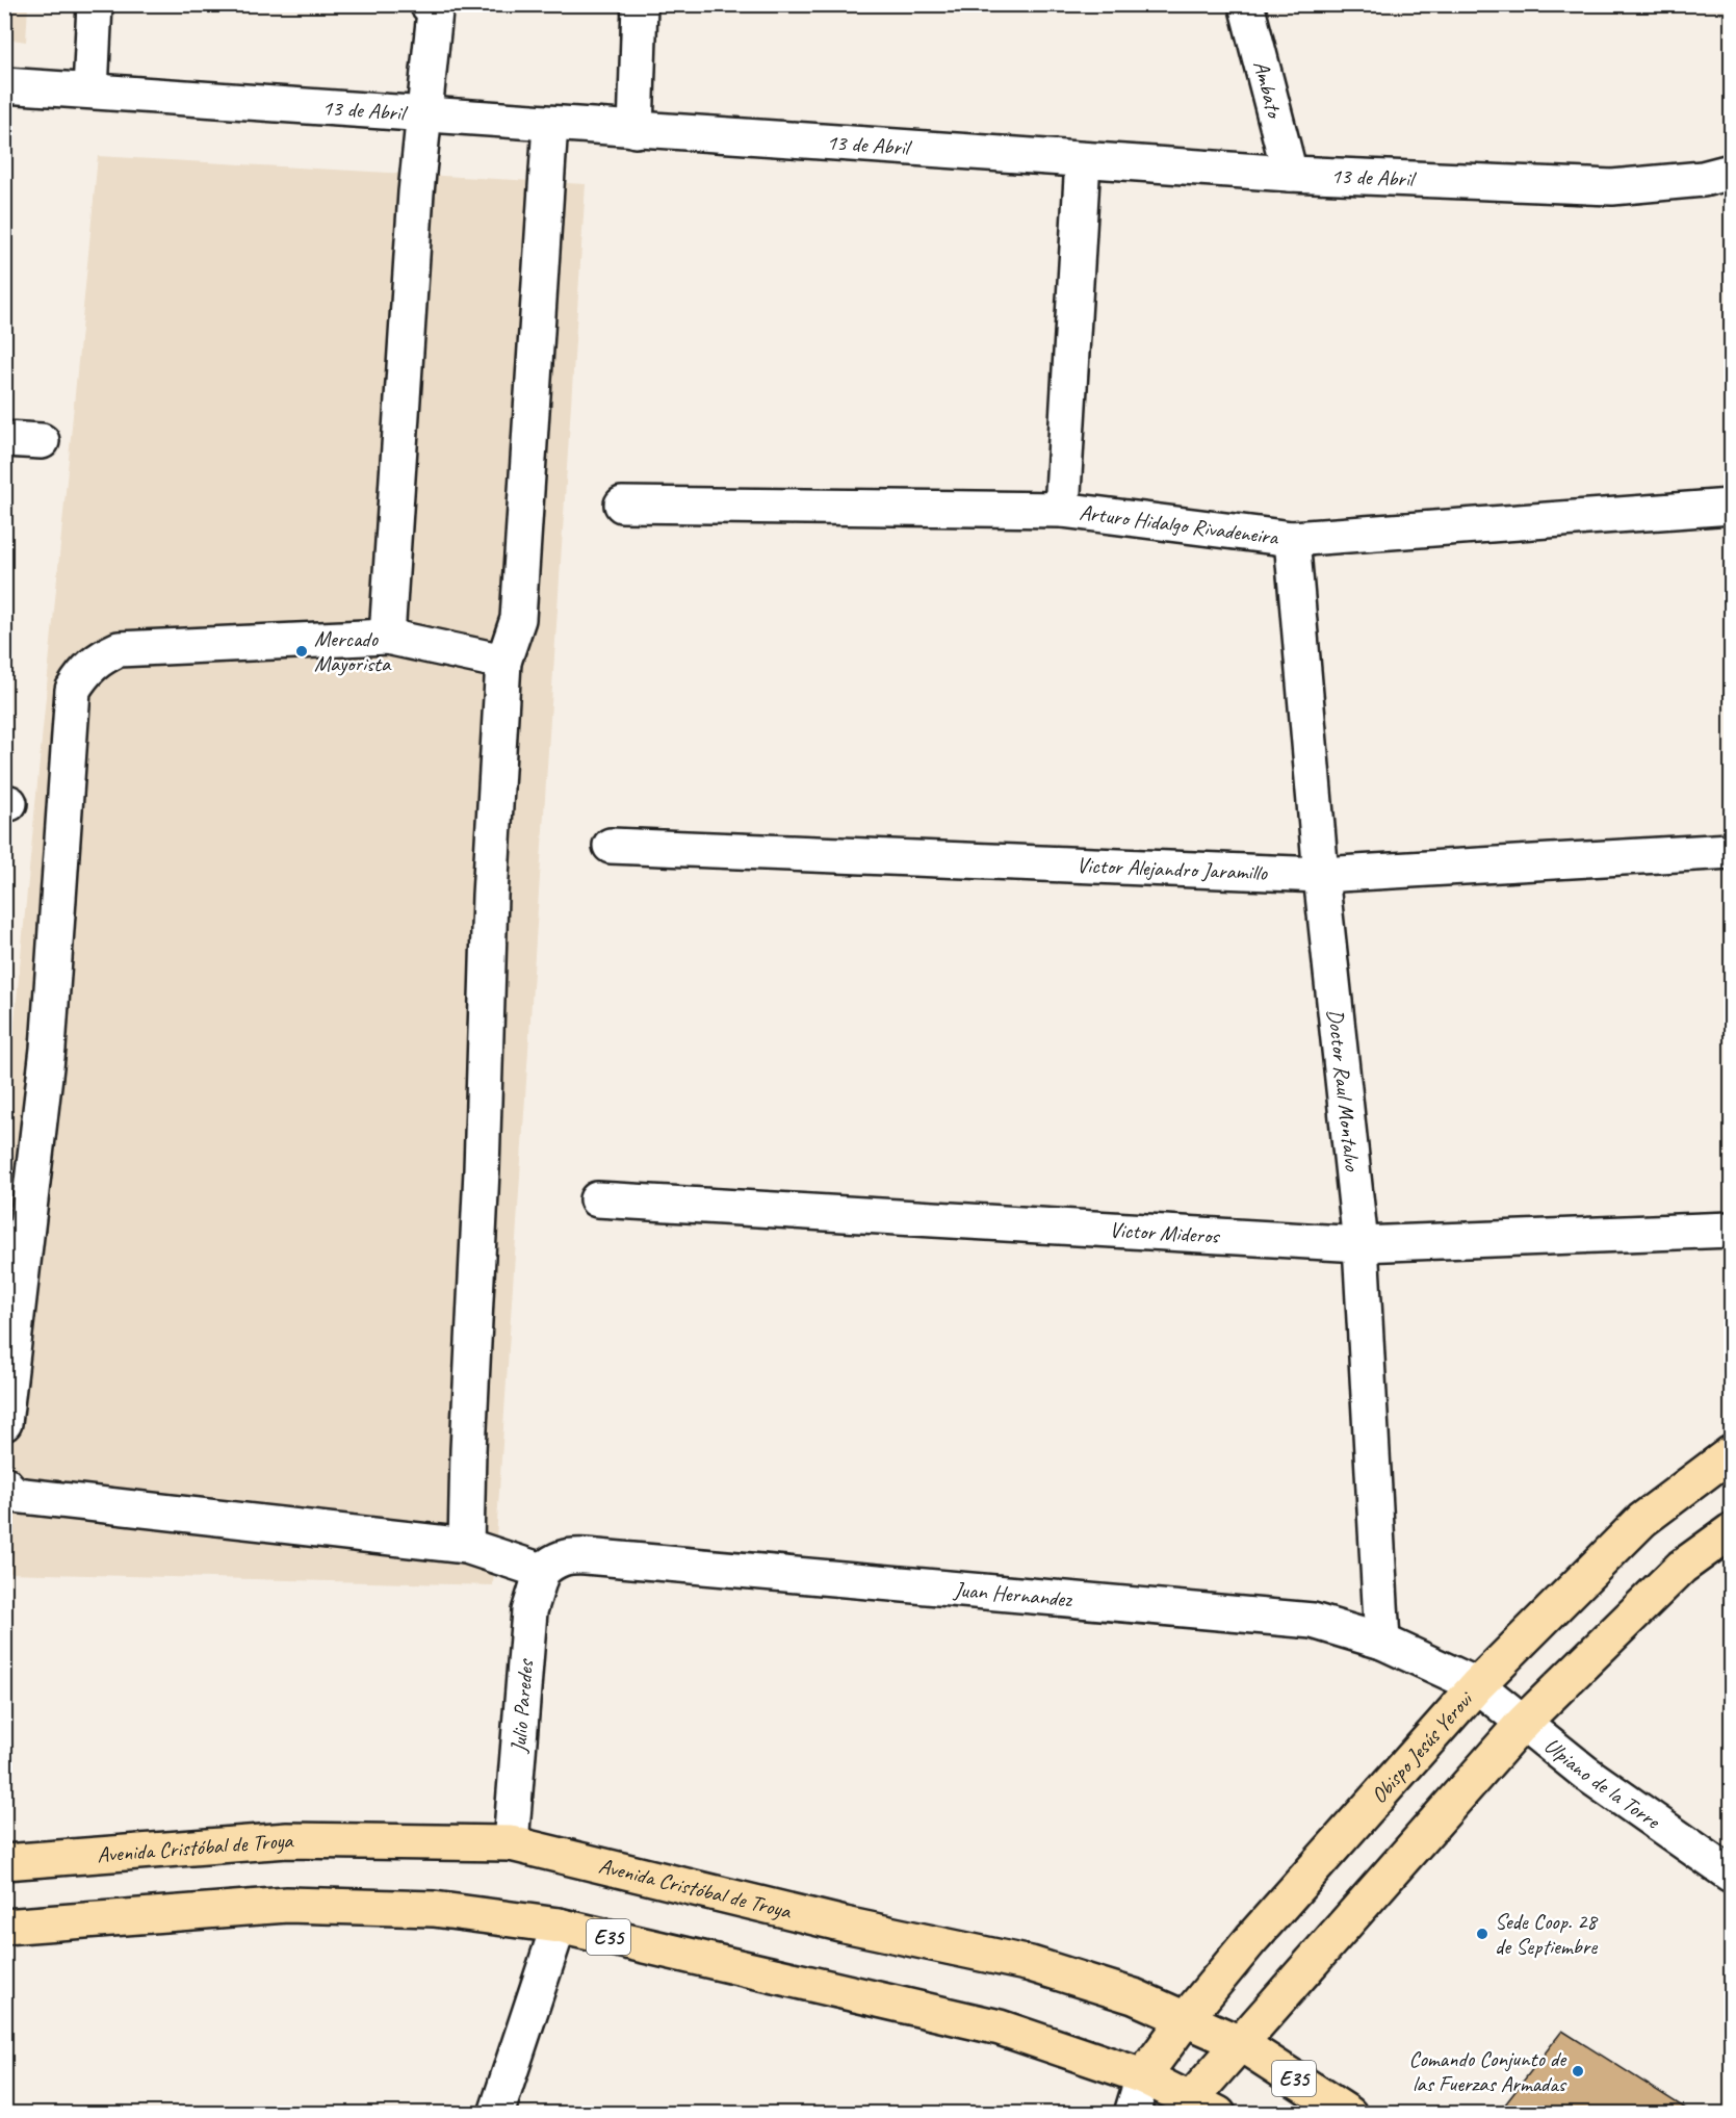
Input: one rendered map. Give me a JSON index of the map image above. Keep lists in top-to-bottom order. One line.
{"streets":{"main road":["Obispo Jesús Yerovi","Avenida Cristóbal de Troya","E35"],"street":["Ambato","13 de Abril","Arturo Hidalgo Rivadeneira","Victor Alejandro Jaramillo","Doctor Raul Montalvo","Victor Mideros","Juan Hernandez","Julio Paredes","Ulpiano de la Torre"]},"crossings":[["Ambato","13 de Abril"],["Arturo Hidalgo Rivadeneira","Doctor Raul Montalvo"],["Victor Alejandro Jaramillo","Doctor Raul Montalvo"],["Doctor Raul Montalvo","Victor Mideros"],["Doctor Raul Montalvo","Juan Hernandez"],["Juan Hernandez","Julio Paredes"],["Juan Hernandez","Obispo Jesús Yerovi"],["Juan Hernandez","Ulpiano de la Torre"],["Julio Paredes","Avenida Cristóbal de Troya"],["Obispo Jesús Yerovi","Ulpiano de la Torre"],["Obispo Jesús Yerovi","Avenida Cristóbal de Troya"],["Obispo Jesús Yerovi","E35"]],"places":["Mercado Mayorista","Sede Coop. 28 de Septiembre","Comando Conjunto de las Fuerzas Armadas"]}
